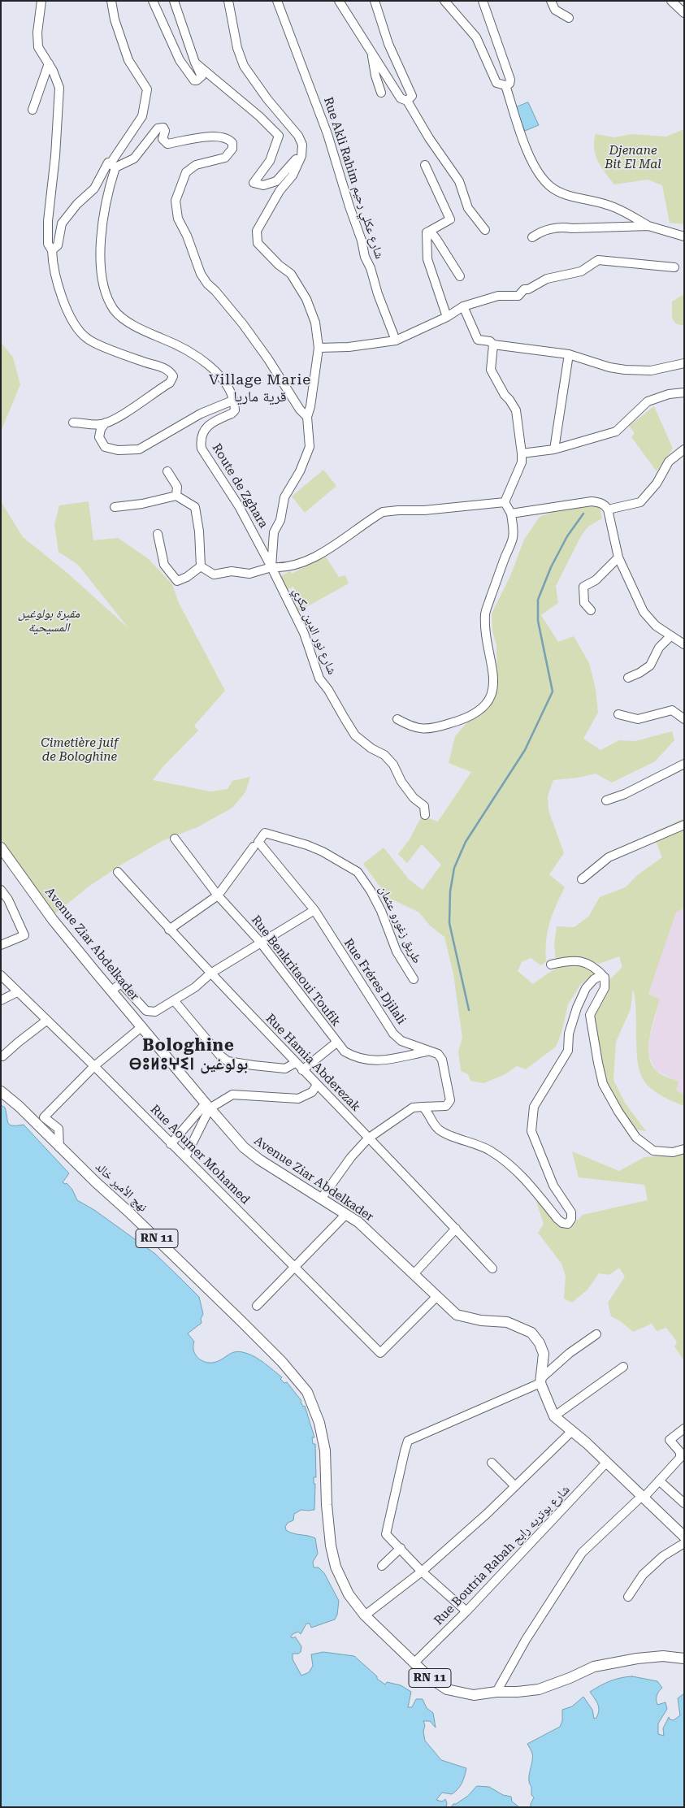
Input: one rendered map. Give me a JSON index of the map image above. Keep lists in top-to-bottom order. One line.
{"streets":{"main road":["Avenue Ziar Abdelkader","نهج الأمير خالد","RN 11"],"street":["Rue Akli Rahim شارع عكلي رحيم","Route de Zghara","شارع نور الدين مكري","طريق زغورو عثمان","Rue Benkritaoui Toufik","Rue Fréres Djilali","Rue Hamia Abderezak","Rue Aoumer Mohamed","Rue Boutria Rabah شارع بوتريه رابح"]},"crossings":[["Route de Zghara","شارع نور الدين مكري"],["طريق زغورو عثمان","Rue Fréres Djilali"],["Avenue Ziar Abdelkader","Rue Aoumer Mohamed"],["Rue Benkritaoui Toufik","Rue Fréres Djilali"],["نهج الأمير خالد","RN 11"],["RN 11","Rue Boutria Rabah شارع بوتريه رابح"]],"districts":["Village Marie قرية ماريا","Bologhine ⴱⵓⵍⵓⵖⵉⵏ بولوغين"],"parks":["Djenane Bit El Mal","مقبرة بولوغين المسيحية","Cimetière juif de Bologhine"]}
